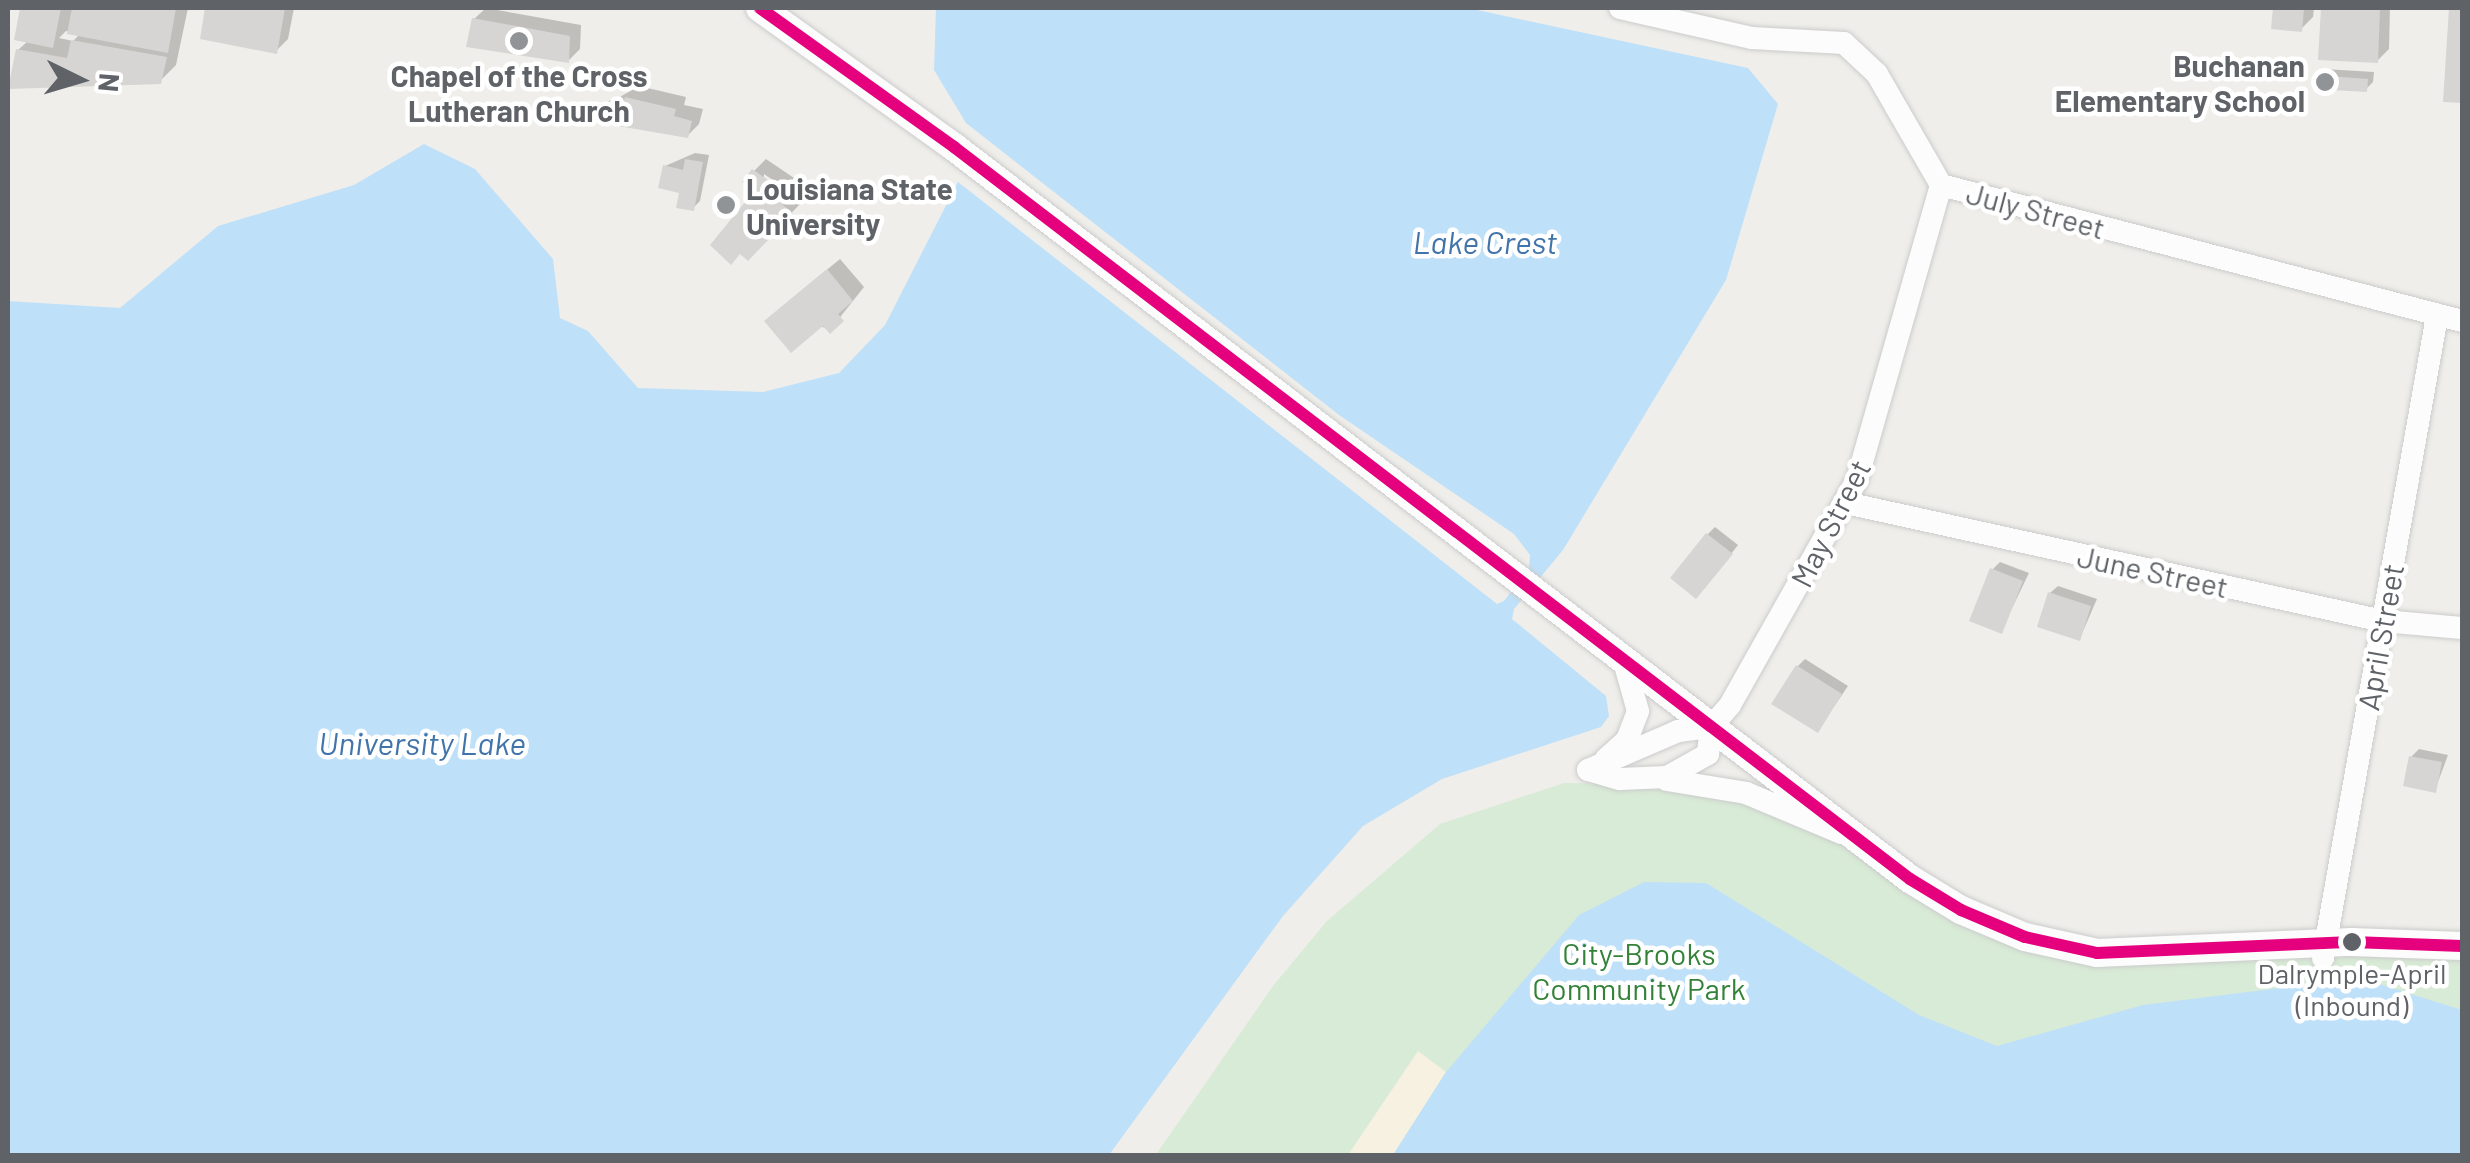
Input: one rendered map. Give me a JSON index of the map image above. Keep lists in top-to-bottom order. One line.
{"streets":{"street":["July Street","May Street","June Street","April Street"]},"crossings":[["July Street","May Street"],["July Street","April Street"],["May Street","June Street"],["June Street","April Street"]],"water":["Lake Crest","University Lake"],"parks":["City-Brooks Community Park"],"places":["Chapel of the Cross Lutheran Church","Buchanan Elementary School","Louisiana State University","Dalrymple-April (Inbound)"],"north":"right"}
